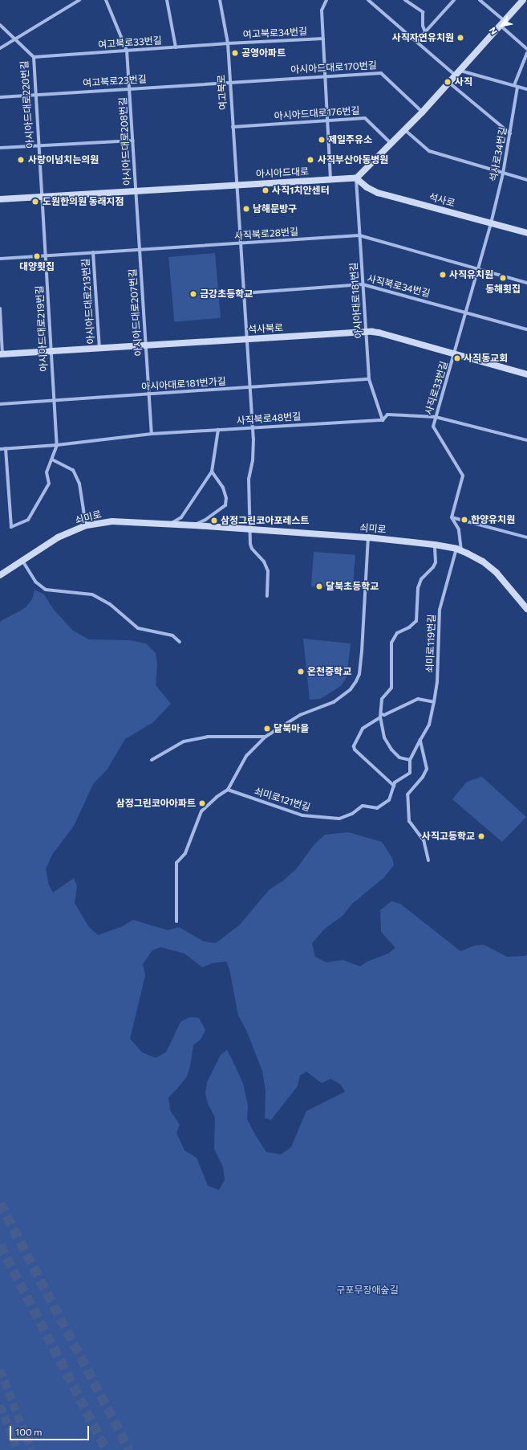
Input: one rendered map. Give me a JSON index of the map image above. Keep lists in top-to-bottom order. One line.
{"streets":{"main road":["아시아드대로","석사로","석사북로","쇠미로"],"street":["여고북로34번길","여고북로33번길","아시아드대로170번길","여고북로23번길","여고북로","아시아드대로220번길","아시아드대로176번길","아시아드대로208번길","석사로34번길","사직북로28번길","사직북로34번길","아시아대로181번길","아시아드대로213번길","아시아드대로207번길","아시아드대로219번길","아시아대로181번가길","사직로33번길","사직북로48번길","쇠미로119번길","쇠미로121번길"]},"crossings":[["여고북로34번길","여고북로33번길"],["여고북로34번길","여고북로"],["여고북로33번길","여고북로"],["여고북로33번길","아시아드대로220번길"],["여고북로33번길","아시아드대로208번길"],["아시아드대로170번길","여고북로23번길"],["아시아드대로170번길","여고북로"],["여고북로23번길","여고북로"],["여고북로23번길","아시아드대로220번길"],["여고북로23번길","아시아드대로208번길"],["여고북로","아시아드대로176번길"],["여고북로","아시아드대로"],["여고북로","사직북로28번길"],["여고북로","사직북로34번길"],["여고북로","석사북로"],["여고북로","아시아대로181번가길"],["여고북로","사직북로48번길"],["여고북로","쇠미로"],["아시아드대로220번길","아시아드대로"],["아시아드대로220번길","아시아드대로219번길"],["아시아드대로208번길","아시아드대로"],["아시아드대로208번길","아시아드대로207번길"],["석사로34번길","석사로"],["석사로34번길","사직로33번길"],["아시아드대로","석사로"],["아시아드대로","아시아대로181번길"],["아시아드대로","아시아드대로207번길"],["아시아드대로","아시아드대로219번길"],["석사로","아시아대로181번길"],["석사로","사직로33번길"],["사직북로28번길","아시아대로181번길"],["사직북로28번길","아시아드대로213번길"],["사직북로28번길","아시아드대로207번길"],["사직북로28번길","아시아드대로219번길"],["사직북로28번길","사직로33번길"],["사직북로34번길","아시아대로181번길"],["사직북로34번길","사직로33번길"],["아시아대로181번길","석사북로"],["아시아대로181번길","아시아대로181번가길"],["아시아대로181번길","사직북로48번길"],["아시아드대로213번길","석사북로"],["아시아드대로207번길","석사북로"],["아시아드대로207번길","아시아대로181번가길"],["아시아드대로207번길","사직북로48번길"],["아시아드대로219번길","석사북로"],["아시아드대로219번길","아시아대로181번가길"],["아시아드대로219번길","사직북로48번길"],["석사북로","사직로33번길"],["사직로33번길","사직북로48번길"],["쇠미로","쇠미로119번길"]],"parks":["구포무장애숲길"],"places":["사직자연유치원","공영아파트","사직","제일주유소","사랑이넘치는의원","사직부산아동병원","사직1치안센터","도원한의원 동래지점","남해문방구","대양횟집","사직유치원","동해횟집","금강초등학교","사직동교회","한양유치원","삼정그린코아포레스트","달북초등학교","온천중학교","달북마을","삼정그린코아아파트","사직고등학교"],"scale_bar":"100 m","north":"bottom left"}
